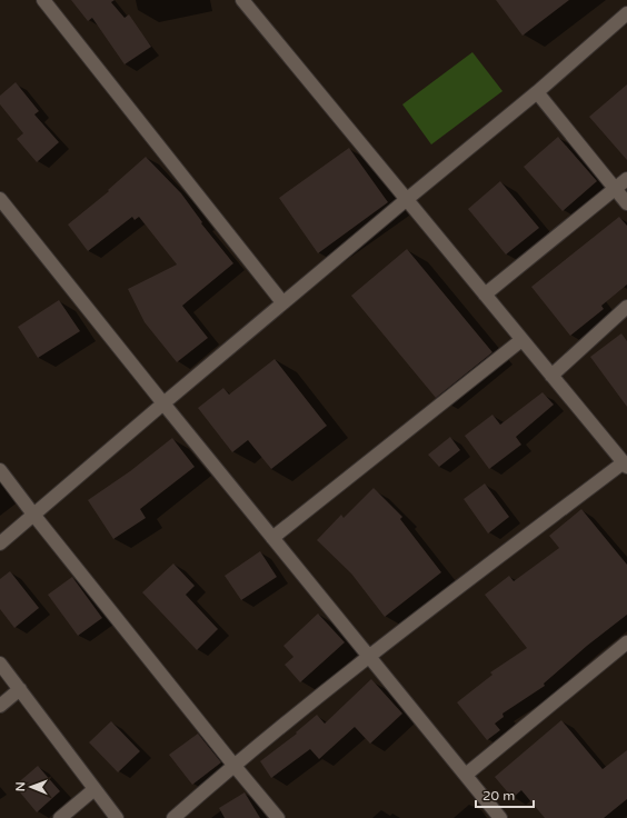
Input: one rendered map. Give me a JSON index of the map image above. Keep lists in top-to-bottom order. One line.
{"scale_bar":"20 m","north":"left"}
